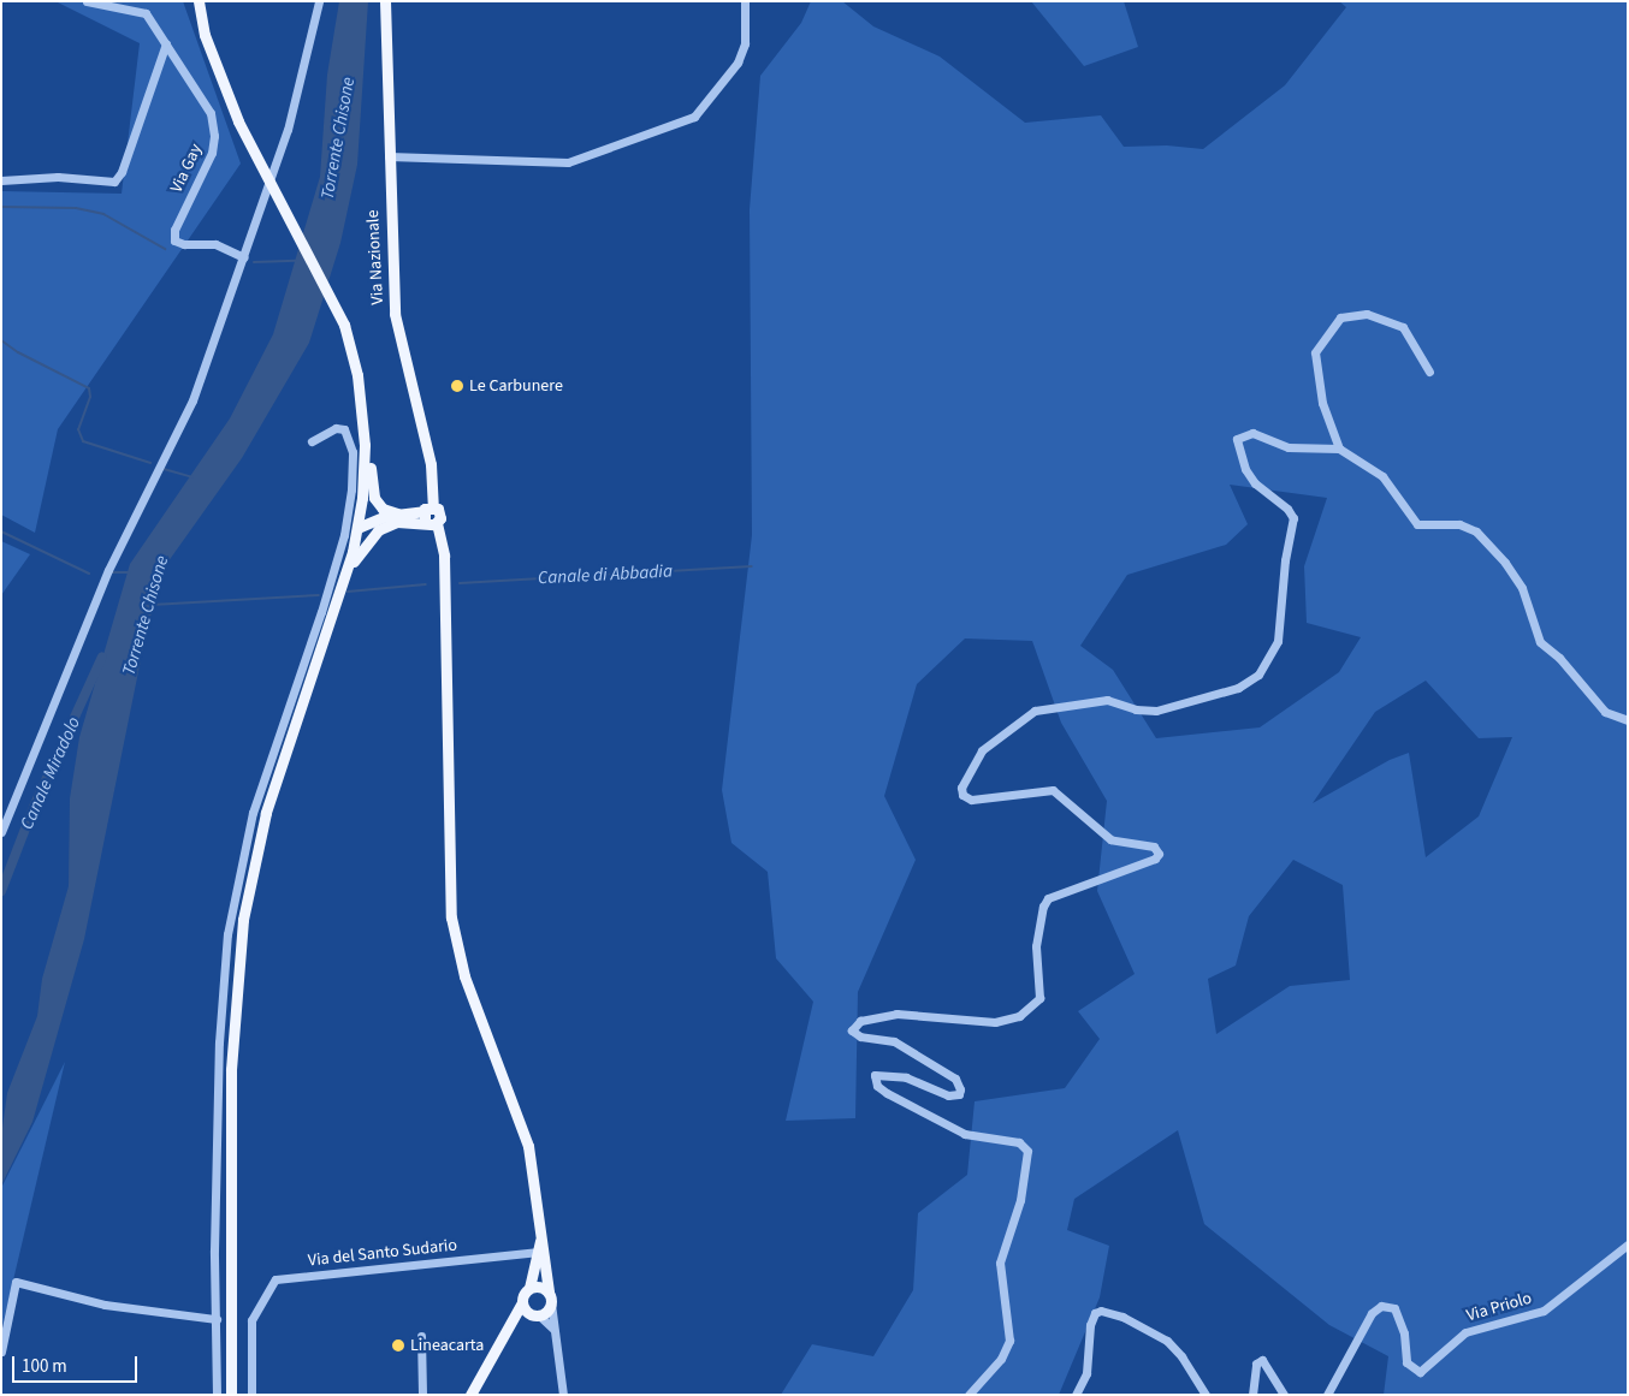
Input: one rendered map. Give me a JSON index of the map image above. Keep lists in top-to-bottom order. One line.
{"streets":{"main road":["Via Nazionale"],"street":["Via Gay","Via del Santo Sudario","Via Priolo"]},"water":["Torrente Chisone","Canale di Abbadia","Canale Miradolo"],"places":["Le Carbunere","Lineacarta"],"scale_bar":"100 m"}
